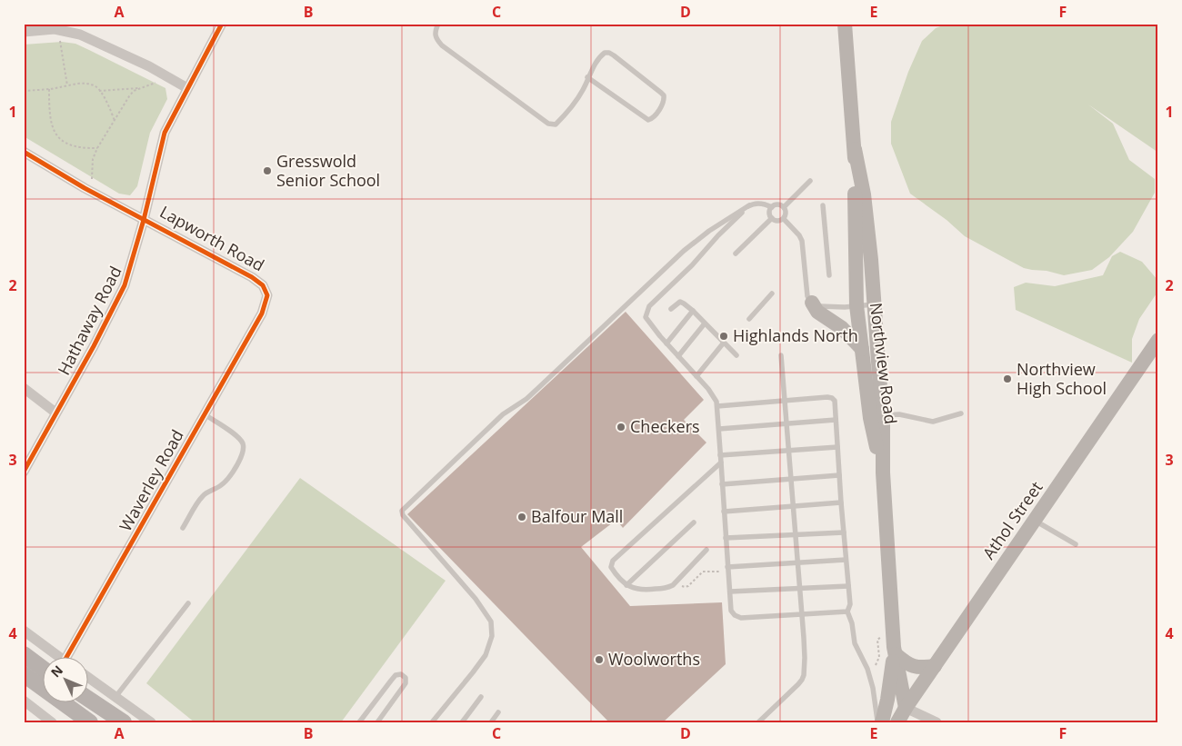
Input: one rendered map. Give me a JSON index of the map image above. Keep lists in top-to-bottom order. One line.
{"streets":{"main road":["Northview Road","Athol Street"],"street":["Lapworth Road","Hathaway Road","Waverley Road"]},"crossings":[["Lapworth Road","Hathaway Road"],["Lapworth Road","Waverley Road"],["Northview Road","Athol Street"]],"places":["Gresswold Senior School","Highlands North","Northview High School","Checkers","Balfour Mall","Woolworths"],"north":"top left","grid":{"columns":["A","B","C","D","E","F"],"rows":["1","2","3","4"]}}
